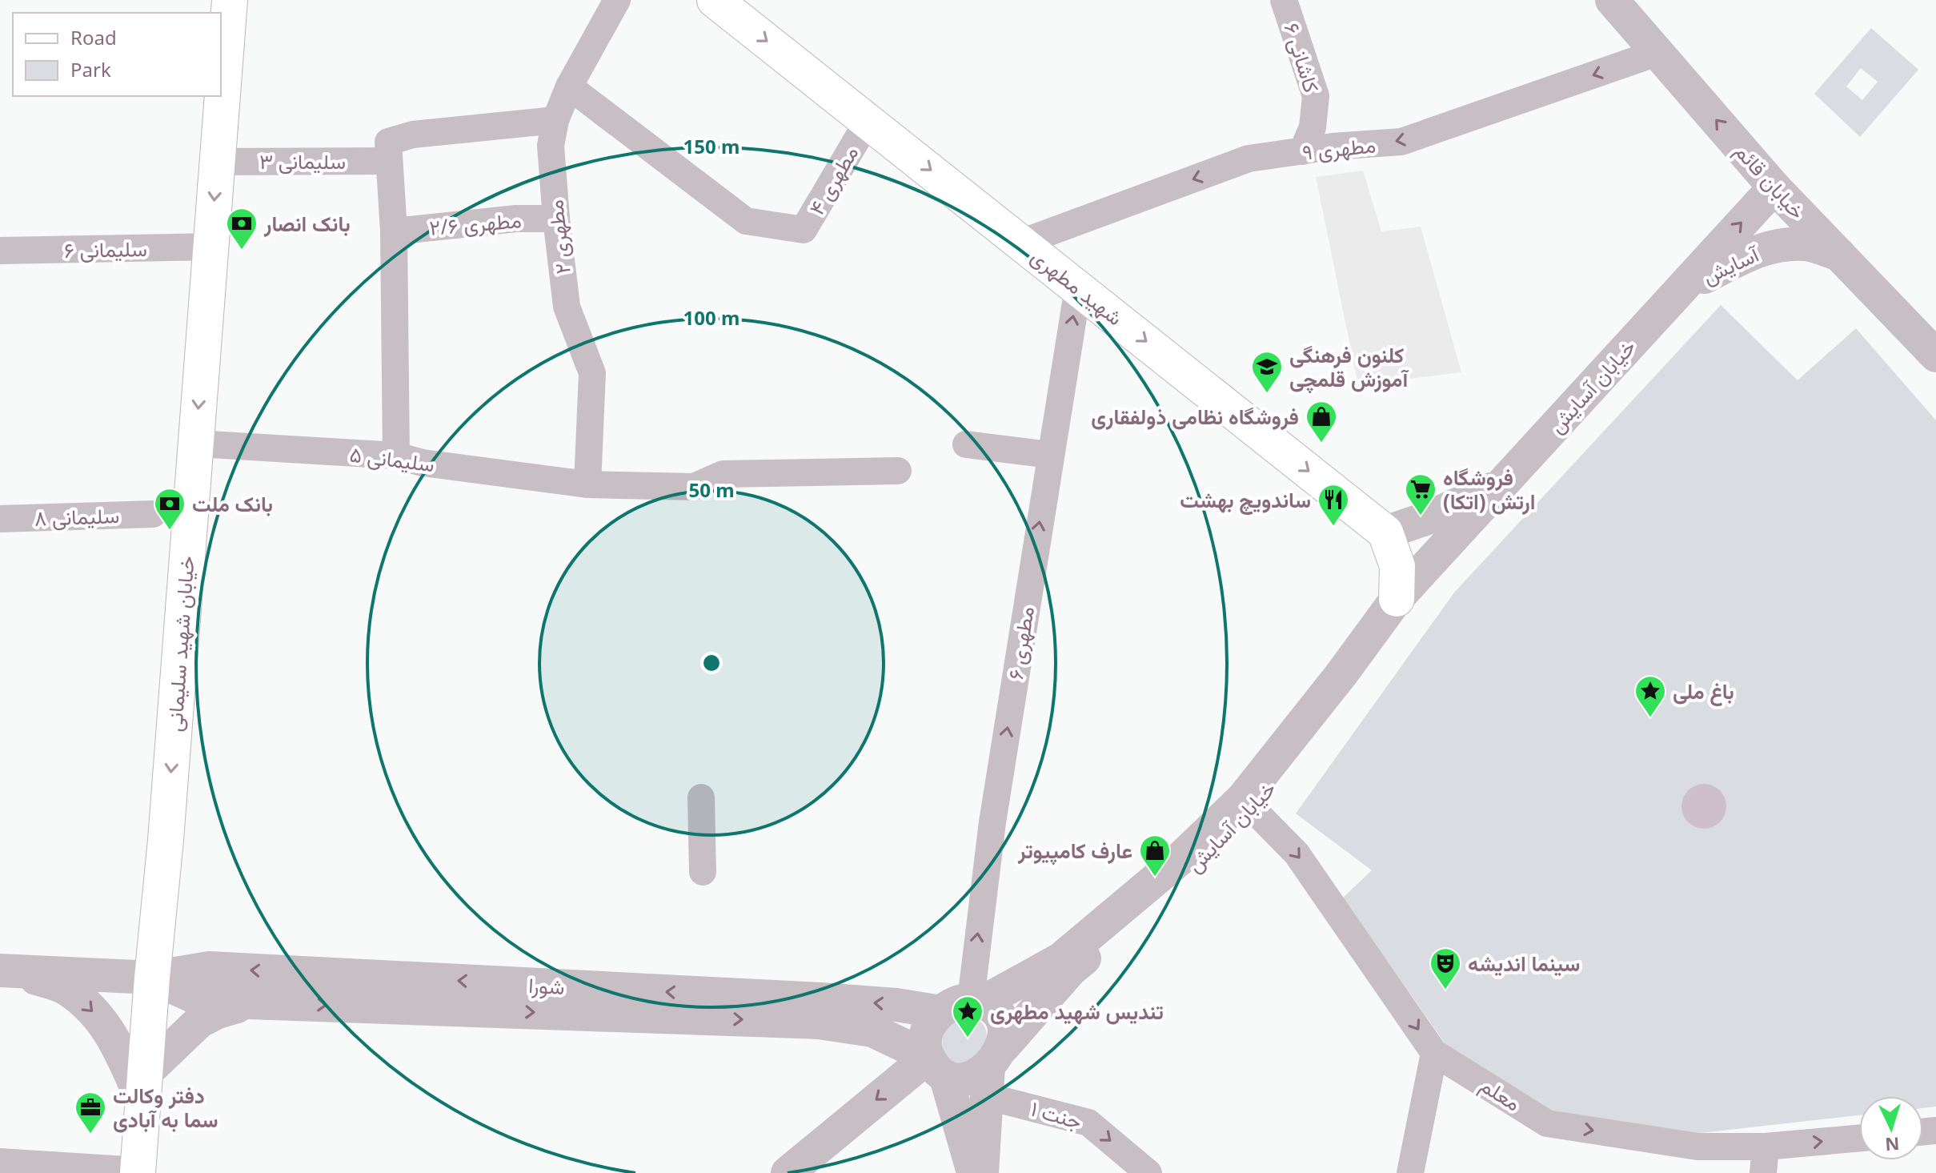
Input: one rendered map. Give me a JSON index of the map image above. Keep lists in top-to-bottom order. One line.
{"streets":{"main road":["شهید مطهری","خیابان شهید سلیمانی"],"street":["کاشانی ۶","مطهری ۹","سلیمانی ۳","مطهری ۴","خیابان قائم","مطهری ۲/۶","مطهری ۲","سلیمانی ۶","آسایش","خیابان آسایش","سلیمانی ۵","سلیمانی ۸","مطهری ۶","شورا","معلم","جنت ۱"]},"crossings":[["کاشانی ۶","مطهری ۹"],["مطهری ۹","خیابان قائم"],["مطهری ۹","شهید مطهری"],["سلیمانی ۳","خیابان شهید سلیمانی"],["مطهری ۴","مطهری ۲"],["مطهری ۴","شهید مطهری"],["خیابان قائم","آسایش"],["مطهری ۲/۶","مطهری ۲"],["مطهری ۲","سلیمانی ۵"],["سلیمانی ۶","خیابان شهید سلیمانی"],["آسایش","خیابان آسایش"],["شهید مطهری","خیابان آسایش"],["شهید مطهری","مطهری ۶"],["خیابان آسایش","مطهری ۶"],["خیابان آسایش","شورا"],["خیابان آسایش","معلم"],["خیابان آسایش","جنت ۱"],["سلیمانی ۵","خیابان شهید سلیمانی"],["مطهری ۶","شورا"],["مطهری ۶","جنت ۱"],["خیابان شهید سلیمانی","شورا"],["شورا","جنت ۱"]],"one_way":["مطهری ۹","خیابان قائم","آسایش","شهید مطهری","مطهری ۶","خیابان شهید سلیمانی","معلم","جنت ۱"],"places":{"bank":["بانک انصار","بانک ملت"],"school or university":["کلنون فرهنگی آموزش قلمچی"],"shop":["فروشگاه نظامی ذولفقاری","عارف کامپیوتر"],"supermarket":["فروشگاه ارتش (اتکا)"],"restaurant":["ساندویچ بهشت"],"place":["باغ ملی","تندیس شهید مطهری"],"theatre":["سینما اندیشه"],"office":["دفتر وکالت سما به آبادی"]},"legend":["Road","Park"],"north":"bottom","rings":["150 m","100 m","50 m"]}
